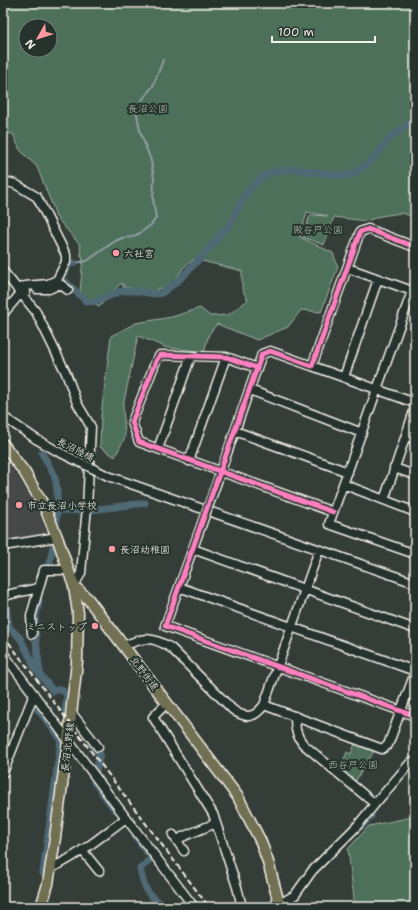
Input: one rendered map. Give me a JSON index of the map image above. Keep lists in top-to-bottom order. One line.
{"streets":{"main road":["北野街道","長沼北野線"],"street":["長沼陸橋"]},"crossings":[["北野街道","長沼北野線"]],"parks":["長沼公園","殿谷戸公園","西谷戸公園"],"places":["六社宮","市立長沼小学校","長沼幼稚園","ミニストップ"],"scale_bar":"100 m","north":"bottom left"}
